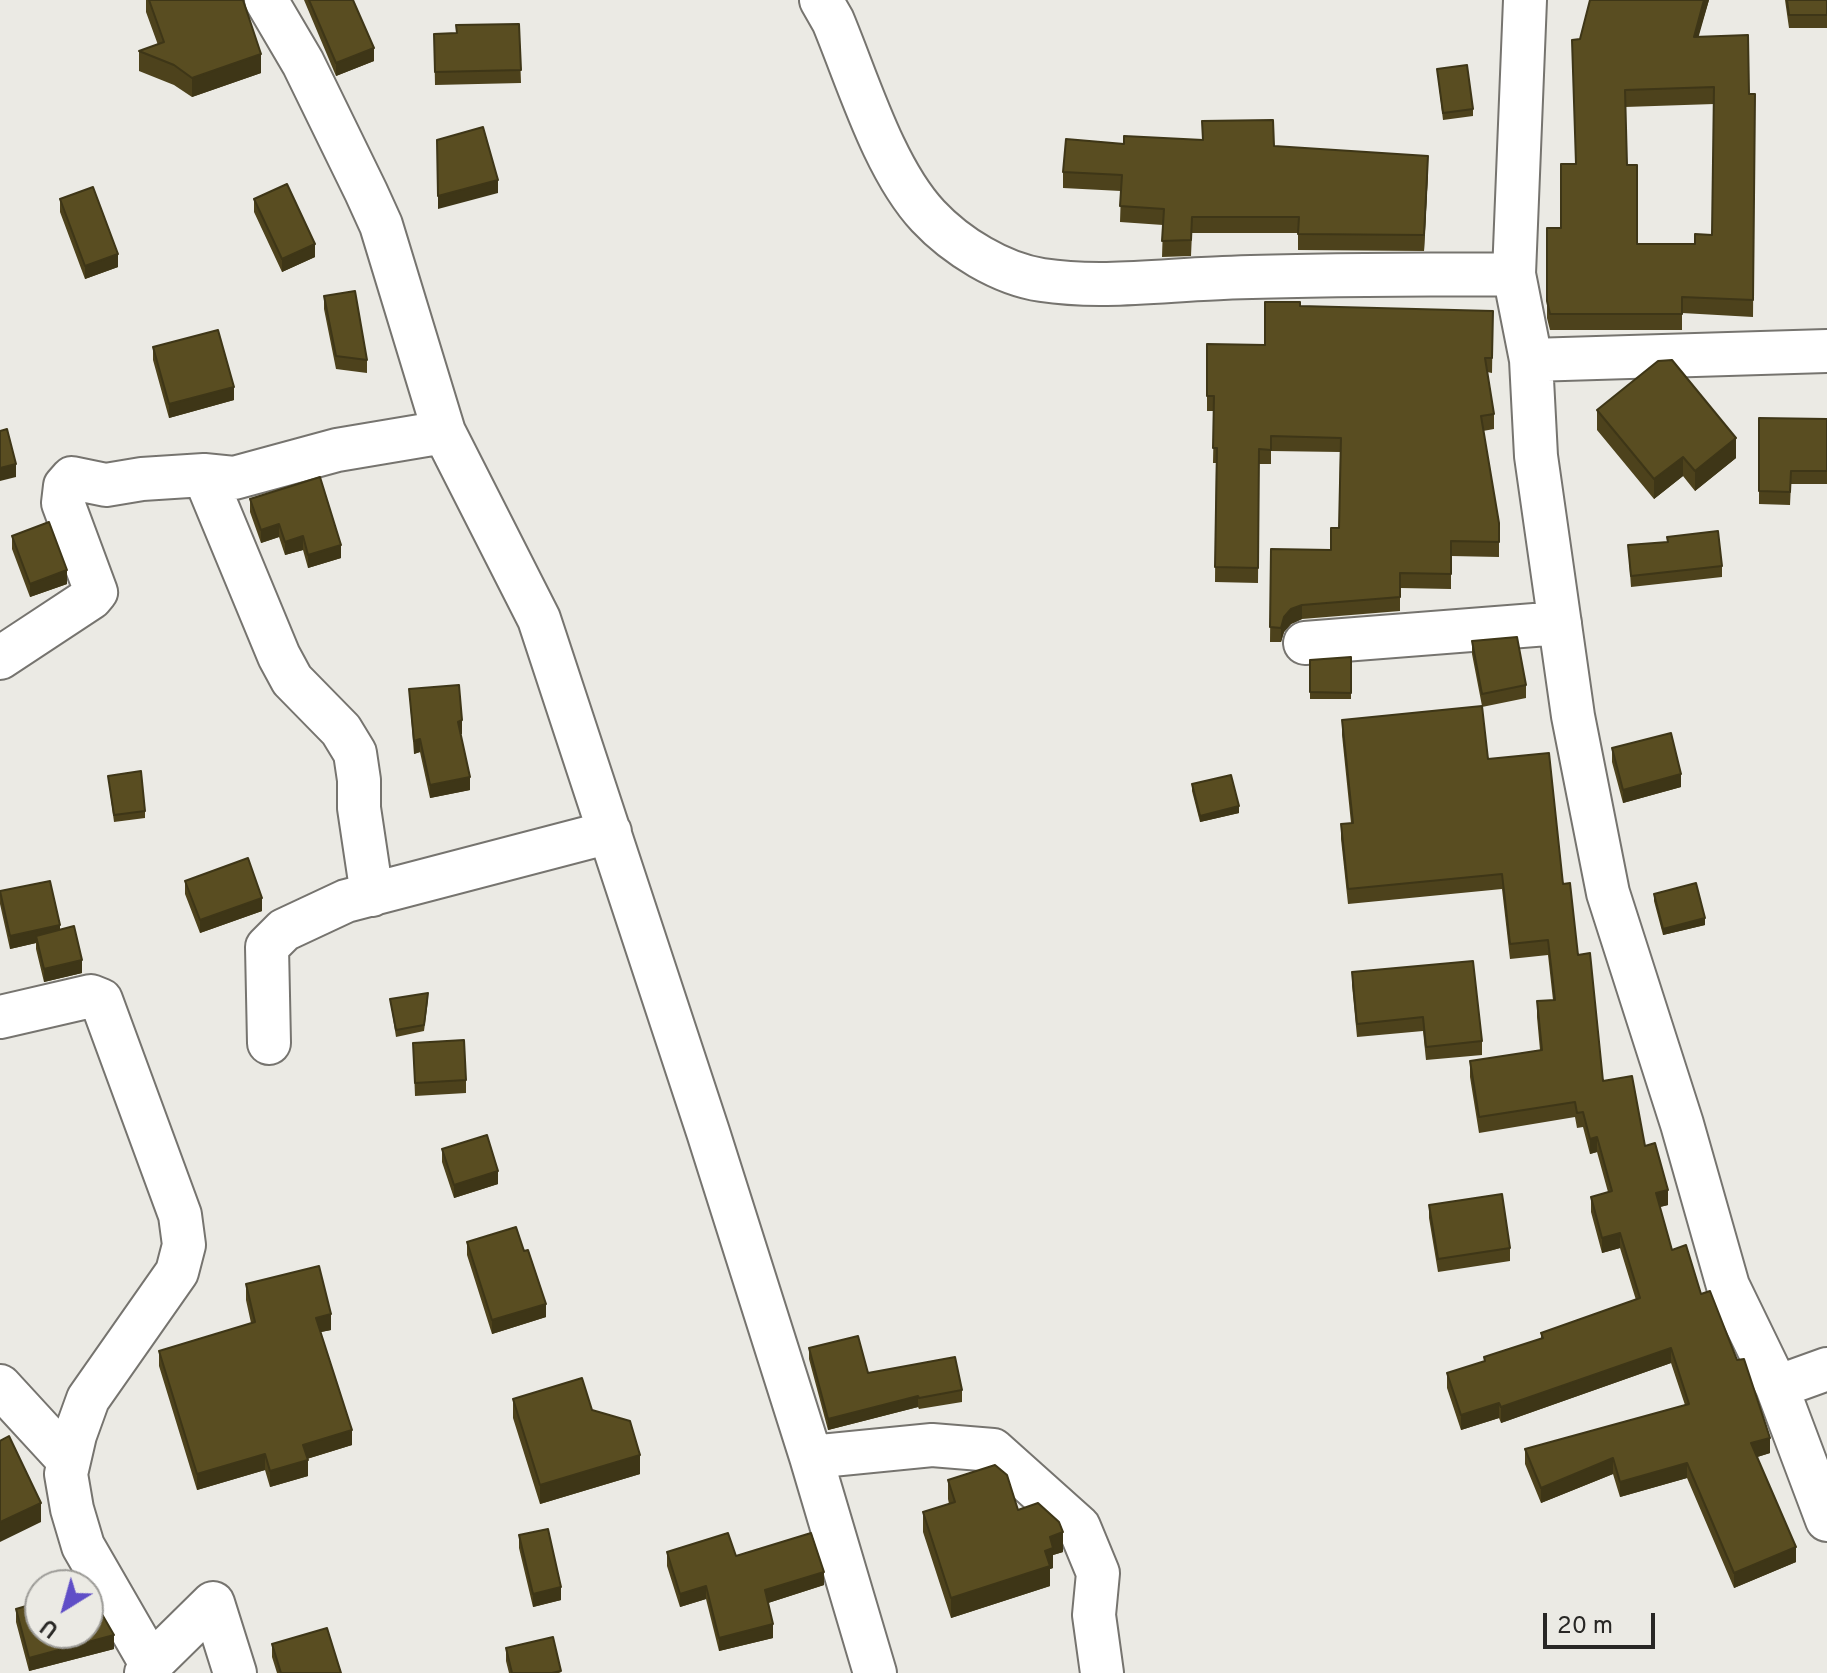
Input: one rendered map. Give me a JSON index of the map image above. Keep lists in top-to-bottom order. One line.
{"scale_bar":"20 m","north":"bottom left"}
